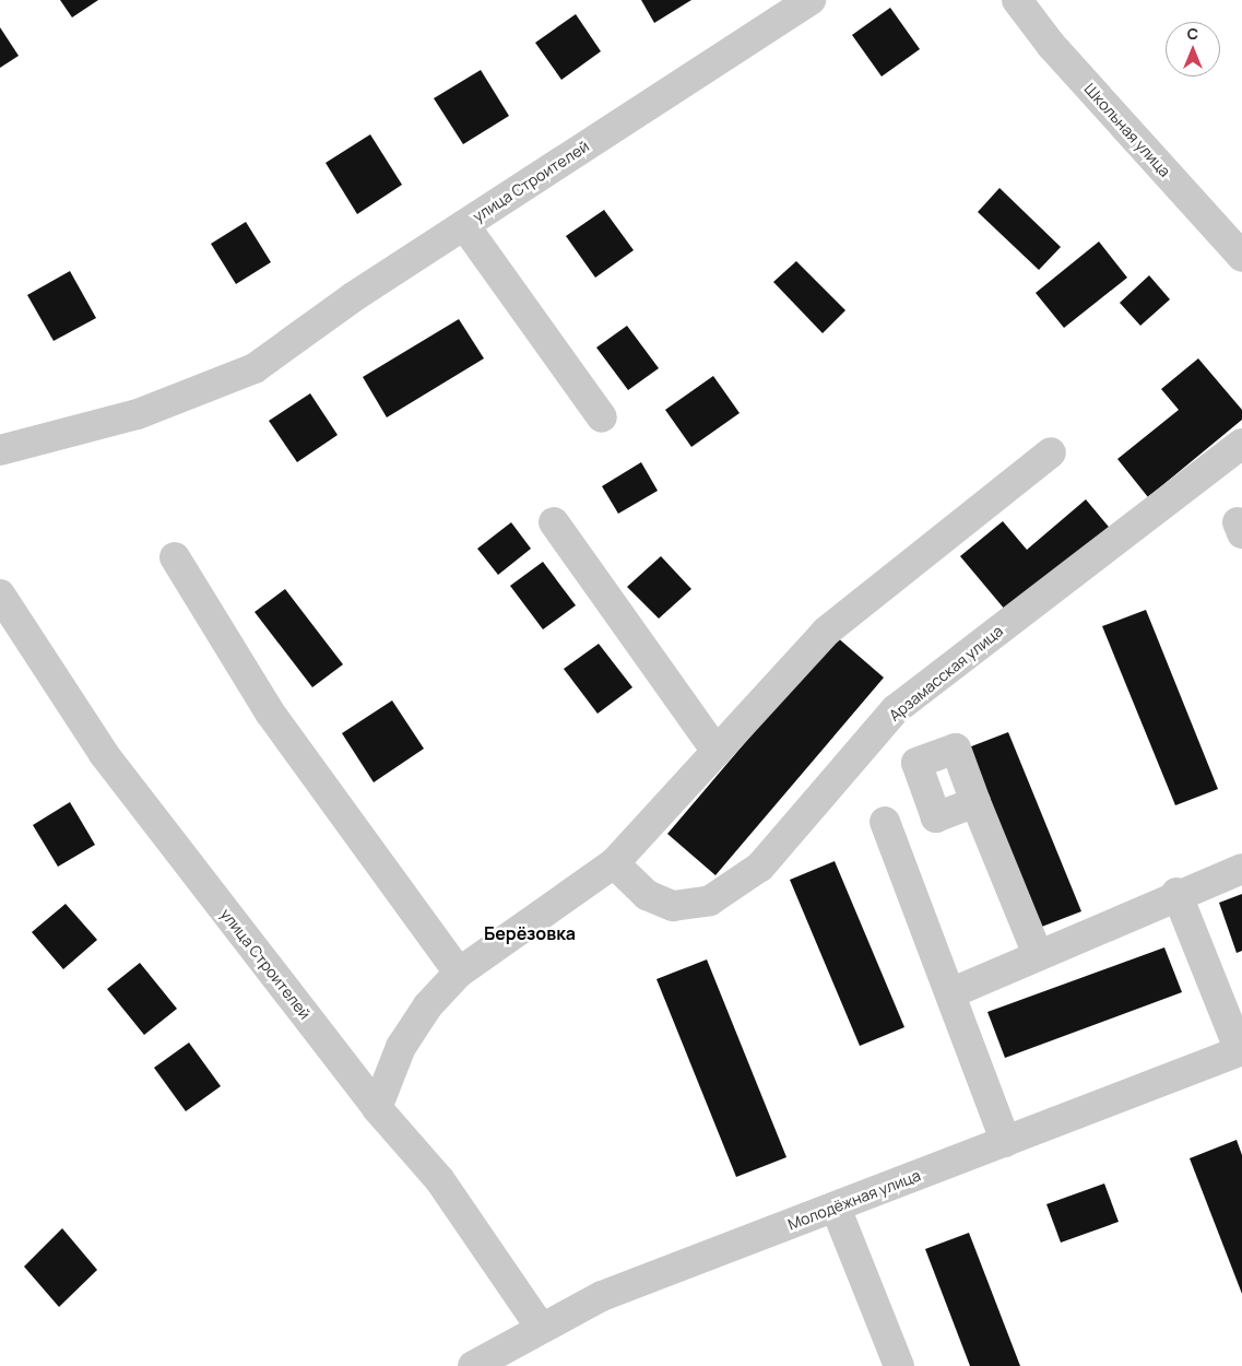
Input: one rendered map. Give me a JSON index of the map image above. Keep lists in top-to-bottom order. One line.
{"streets":{"street":["Школьная улица","улица Строителей","Арзамасская улица","Молодёжная улица"]},"crossings":[["улица Строителей","Молодёжная улица"]],"districts":["Берёзовка"],"north":"top"}
